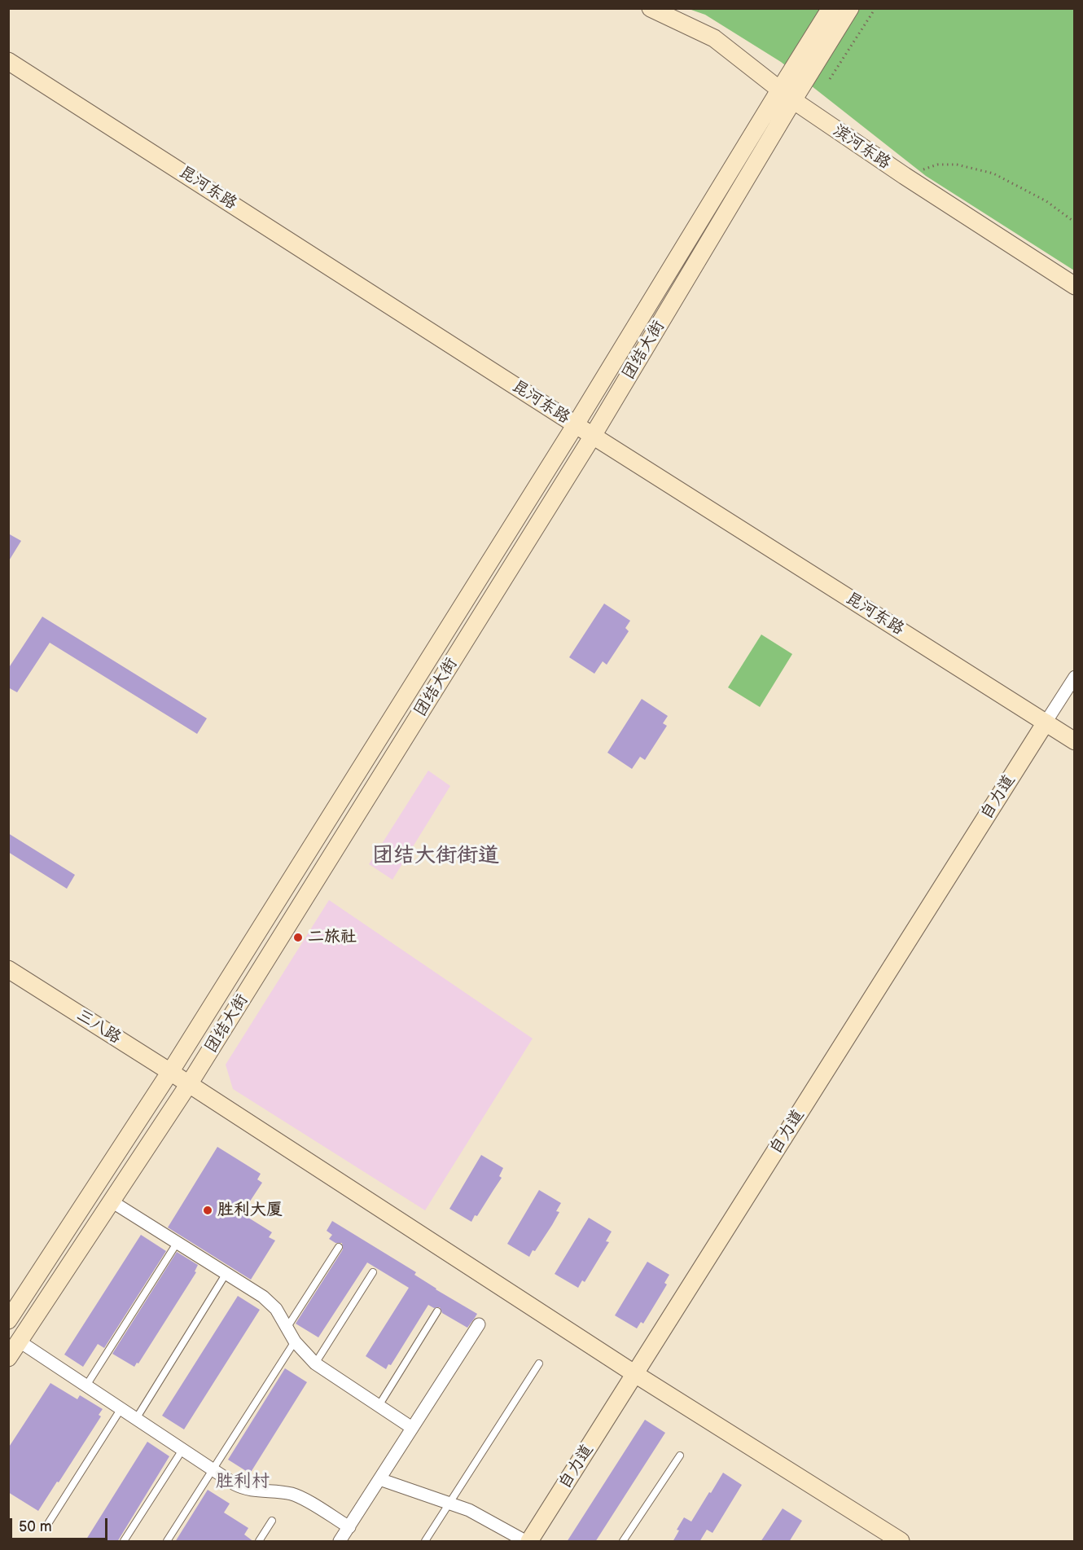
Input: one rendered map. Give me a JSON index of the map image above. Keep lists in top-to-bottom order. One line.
{"streets":{"main road":["滨河东路","昆河东路","团结大街","自力道","三八路"]},"crossings":[["滨河东路","团结大街"],["昆河东路","团结大街"],["昆河东路","自力道"],["团结大街","三八路"],["自力道","三八路"]],"districts":["团结大街街道","胜利村"],"places":["二旅社","胜利大厦"],"scale_bar":"50 m"}
